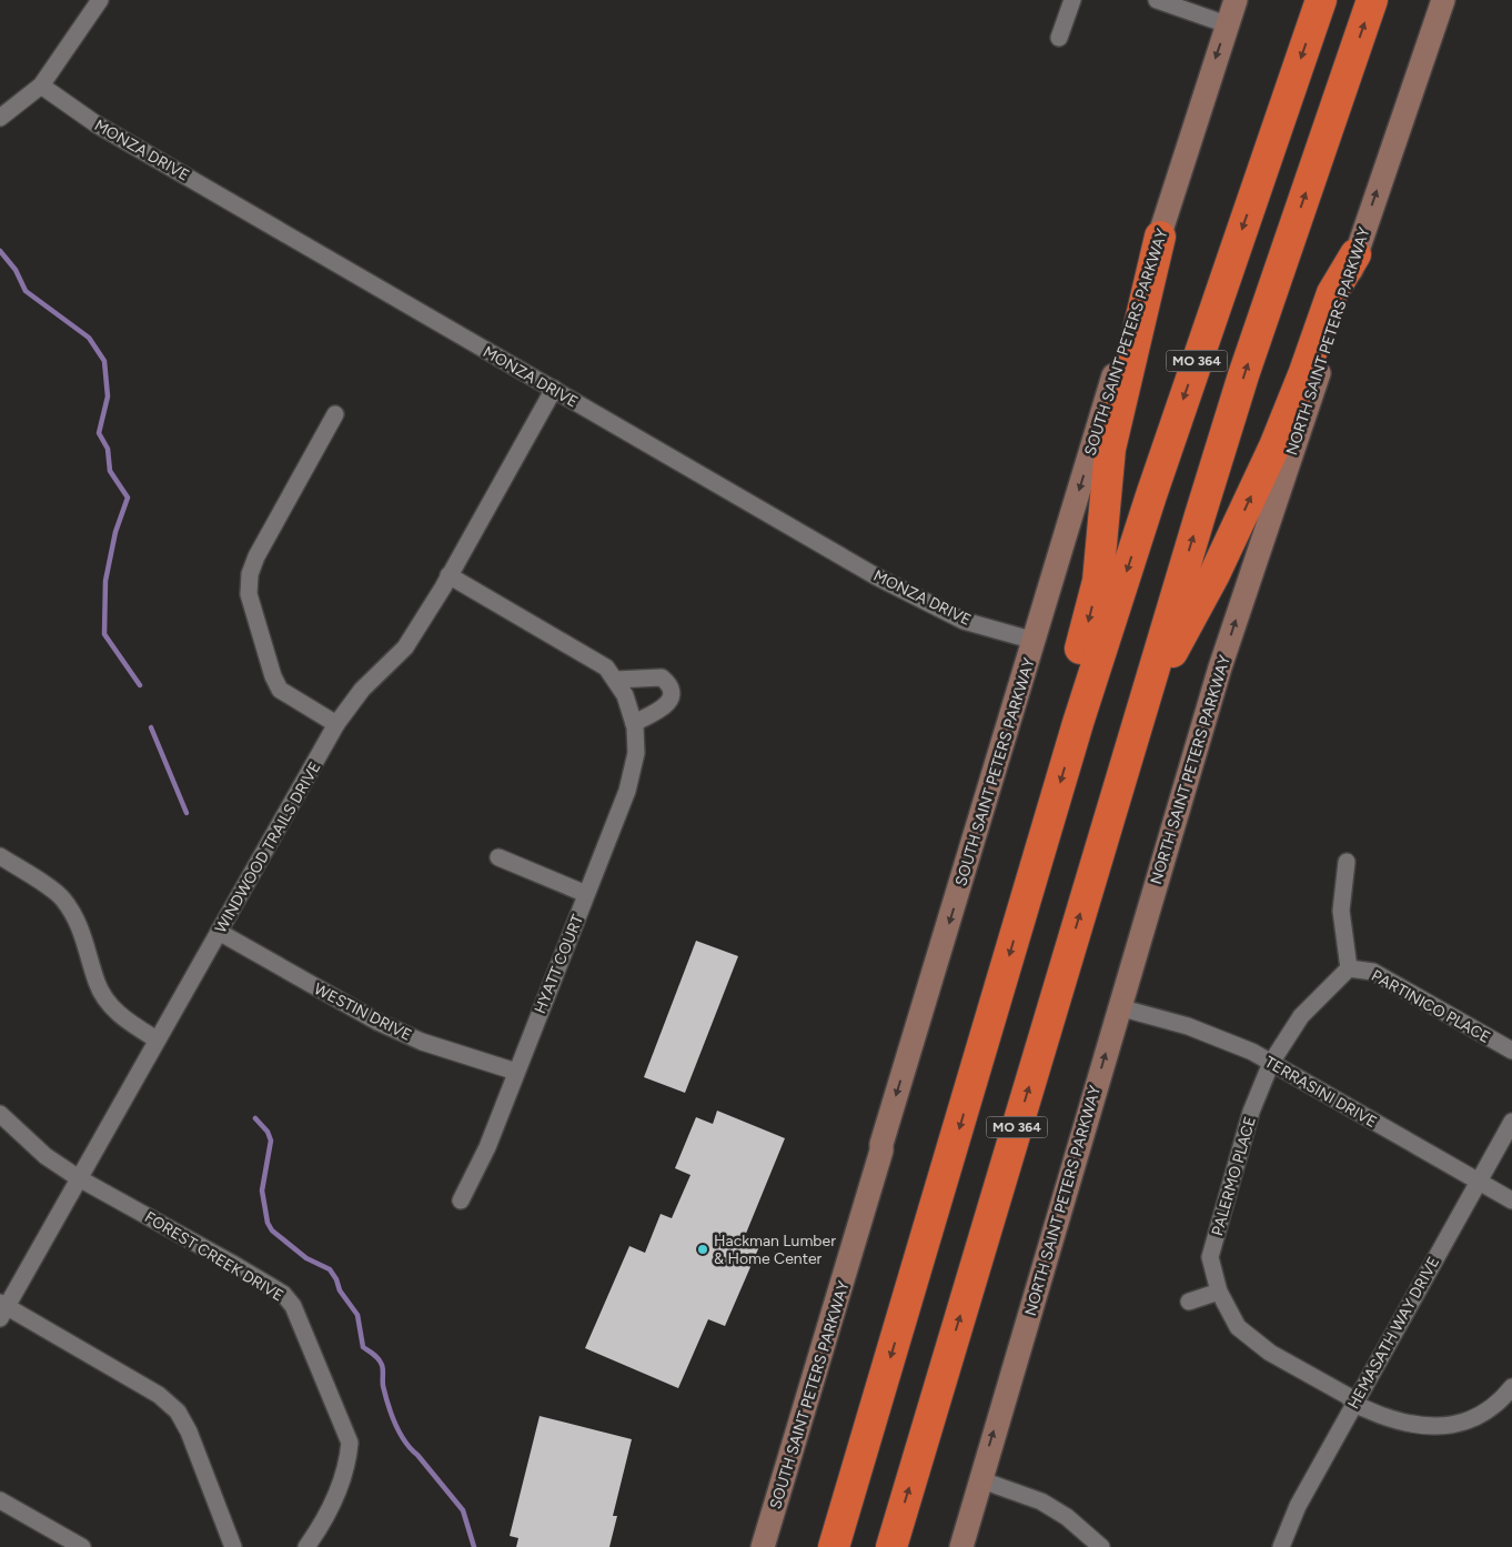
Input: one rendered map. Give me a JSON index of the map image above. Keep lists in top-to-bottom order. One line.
{"streets":{"highway":["MO 364"],"main road":["NORTH SAINT PETERS PARKWAY","SOUTH SAINT PETERS PARKWAY"],"street":["MONZA DRIVE","WINDWOOD TRAILS DRIVE","HYATT COURT","PARTINICO PLACE","WESTIN DRIVE","TERRASINI DRIVE","PALERMO PLACE","FOREST CREEK DRIVE","HEMASATH WAY DRIVE"]},"crossings":[["MONZA DRIVE","SOUTH SAINT PETERS PARKWAY"],["MONZA DRIVE","WINDWOOD TRAILS DRIVE"],["NORTH SAINT PETERS PARKWAY","TERRASINI DRIVE"],["WINDWOOD TRAILS DRIVE","HYATT COURT"],["WINDWOOD TRAILS DRIVE","WESTIN DRIVE"],["WINDWOOD TRAILS DRIVE","FOREST CREEK DRIVE"],["HYATT COURT","WESTIN DRIVE"],["TERRASINI DRIVE","PALERMO PLACE"],["TERRASINI DRIVE","HEMASATH WAY DRIVE"],["PALERMO PLACE","HEMASATH WAY DRIVE"]],"one_way":["NORTH SAINT PETERS PARKWAY","SOUTH SAINT PETERS PARKWAY"],"places":["Hackman Lumber & Home Center"]}
